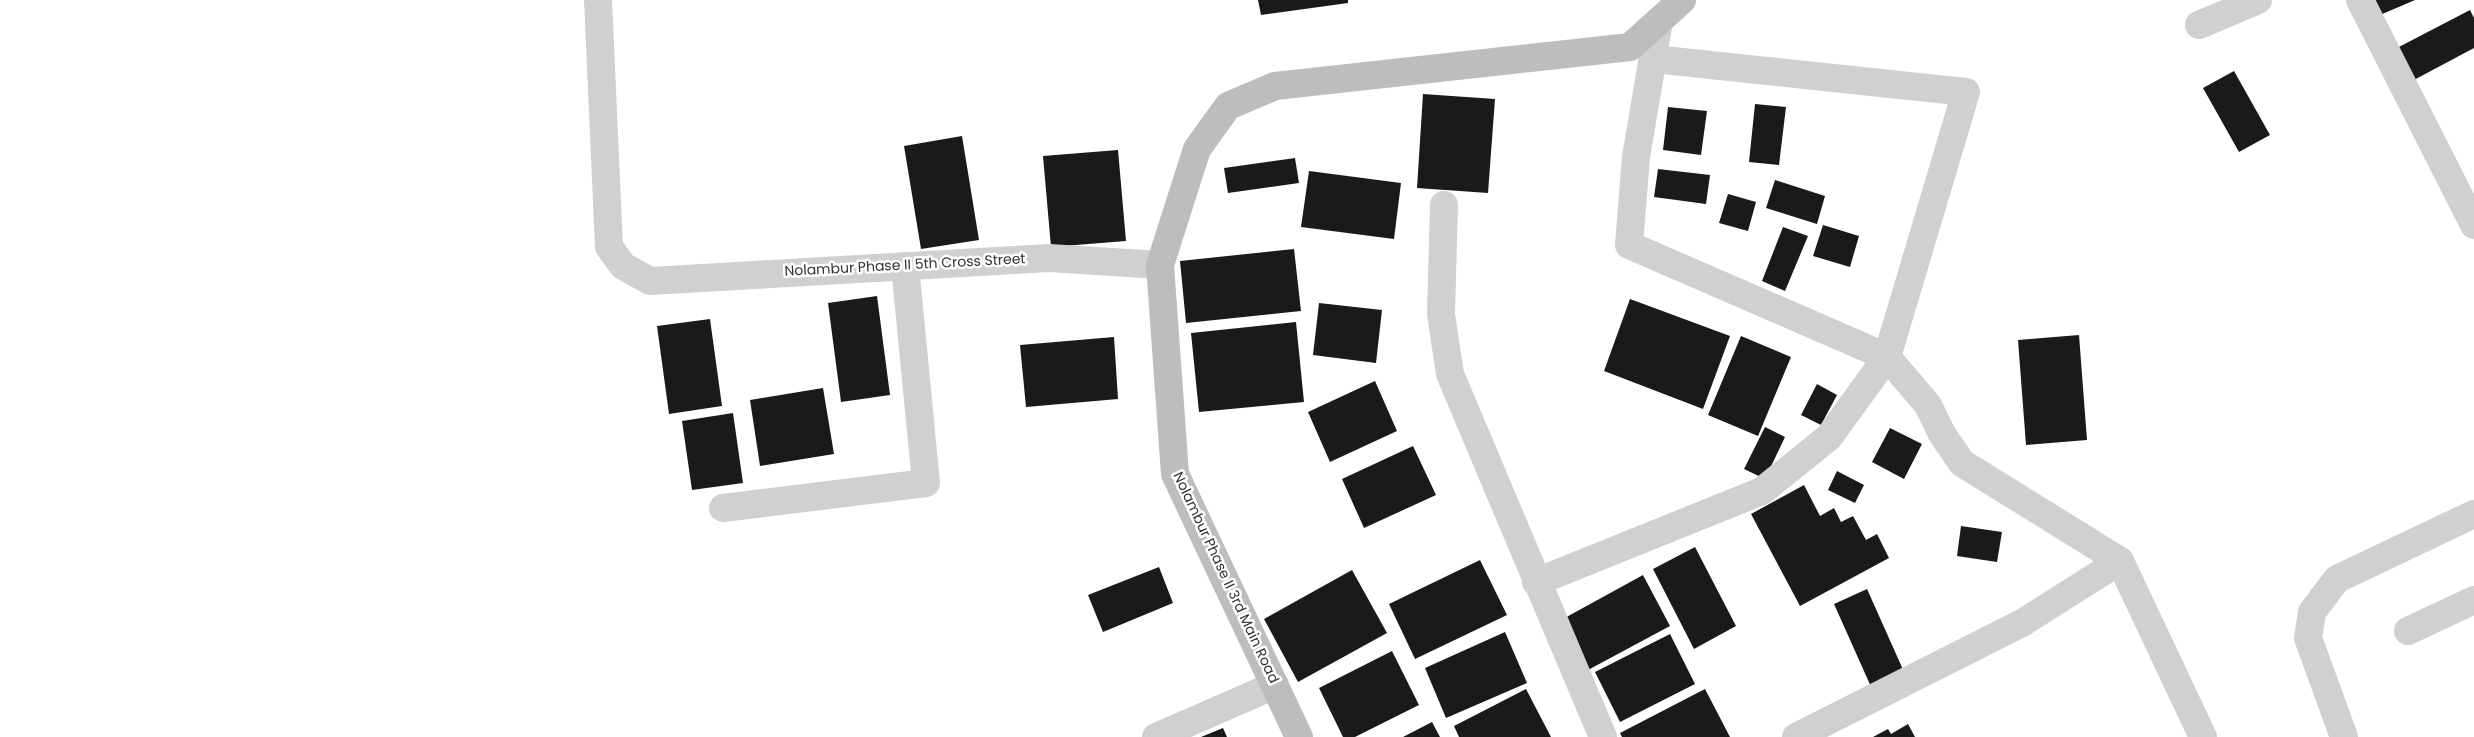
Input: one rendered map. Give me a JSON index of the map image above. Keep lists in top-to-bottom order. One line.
{"streets":{"street":["Nolambur Phase II 5th Cross Street","Nolambur Phase II 3rd Main Road"]},"crossings":[["Nolambur Phase II 5th Cross Street","Nolambur Phase II 3rd Main Road"]]}
